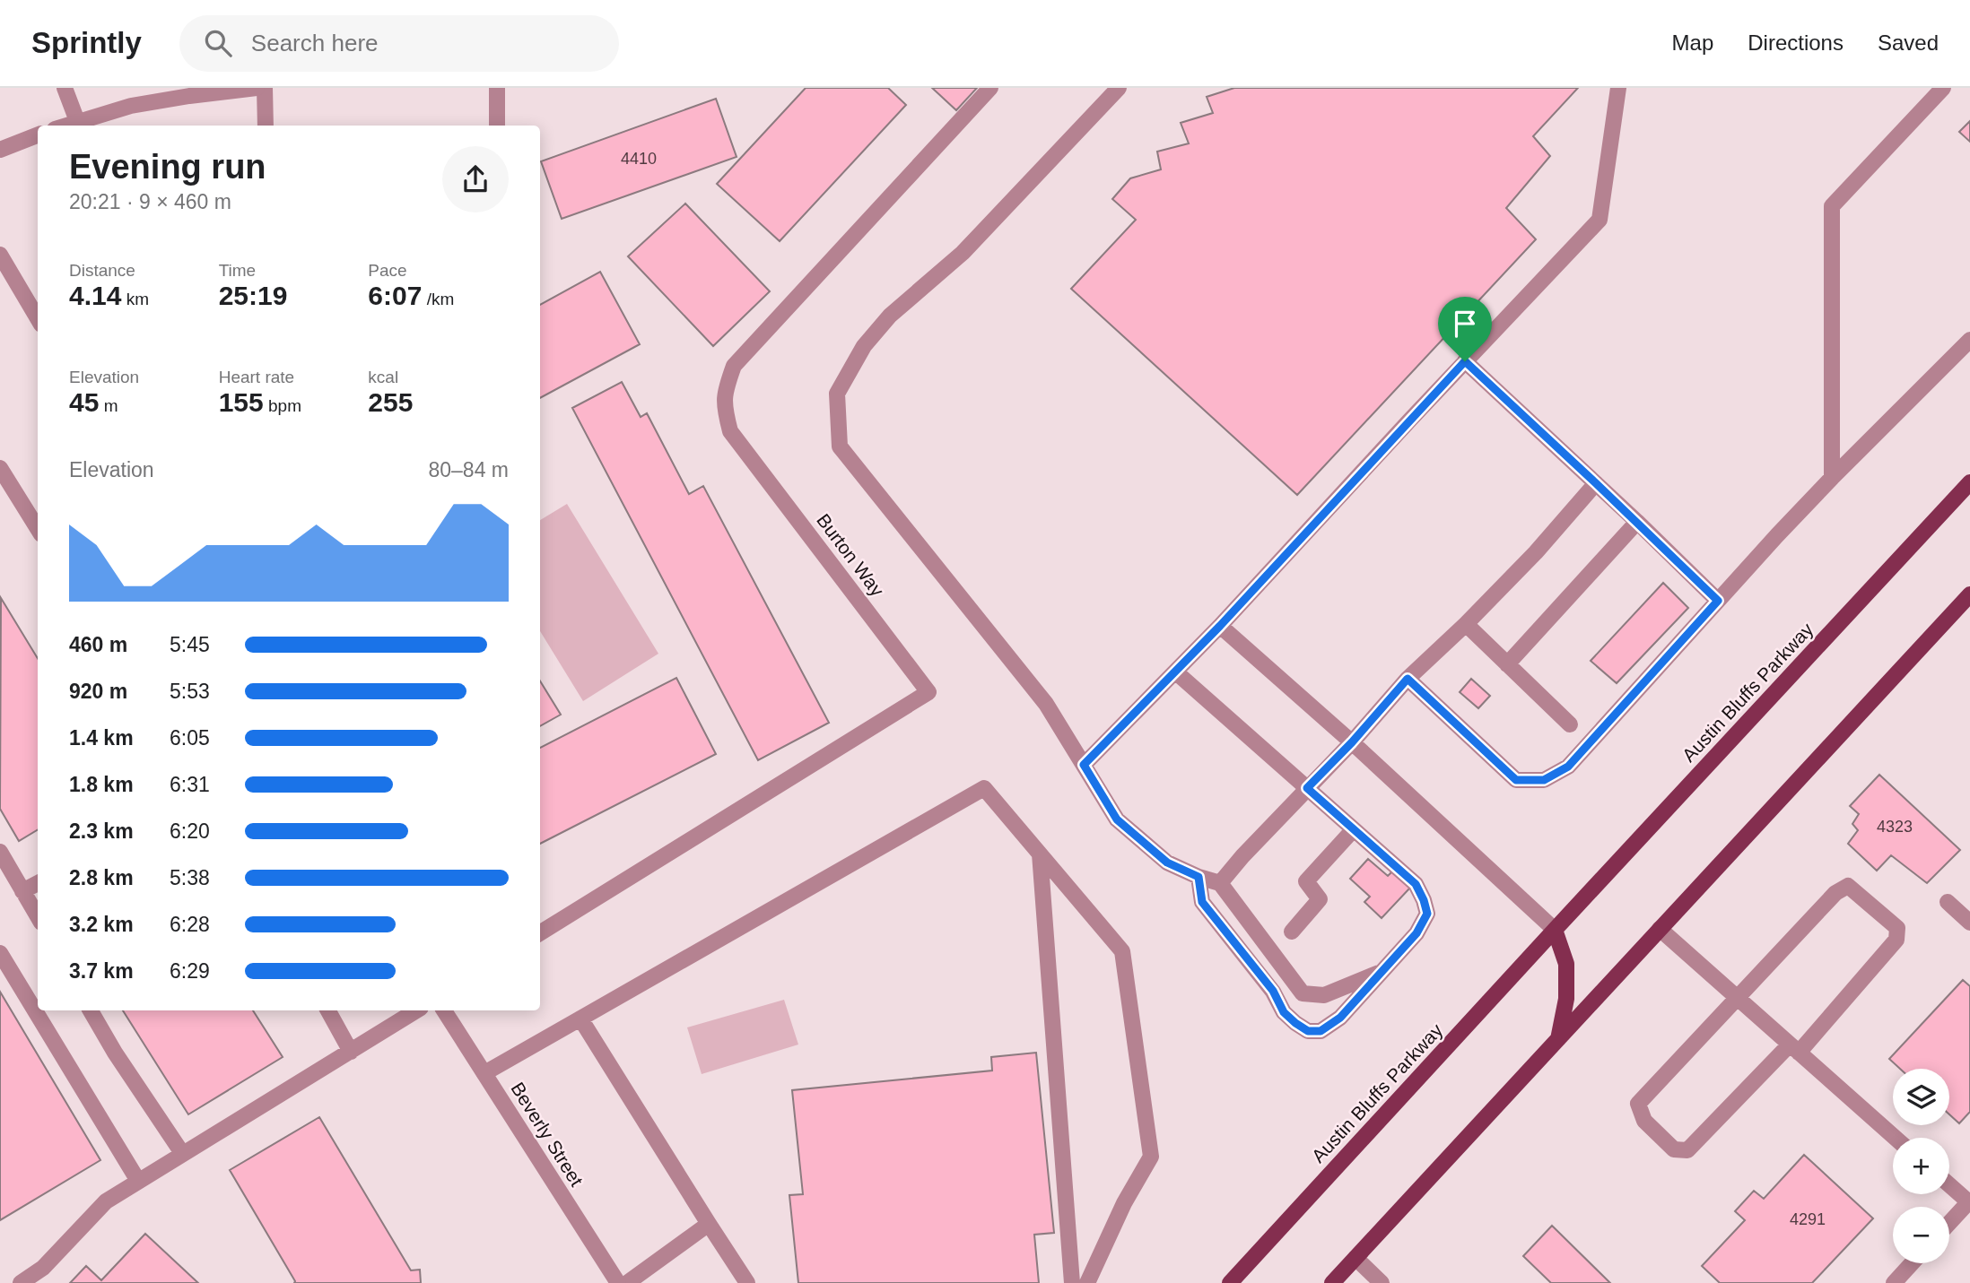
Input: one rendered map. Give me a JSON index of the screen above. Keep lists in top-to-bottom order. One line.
{"streets":{"main road":["Austin Bluffs Parkway"],"street":["Burton Way","Beverly Street"]},"house_numbers":["4410","4323","4291"],"page":{"header":"Sprintly","search":"Search here","nav":["Map","Directions","Saved"],"heading":["Evening run","20:21 · 9 × 460 m"],"stats":[["Distance","4.14 km"],["Time","25:19"],["Pace","6:07 /km"],["Elevation","45 m"],["Heart rate","155 bpm"],["kcal","255"]],"chart":["Elevation","80–84 m"],"list":[{"name":"460 m","note":"5:45"},{"name":"920 m","note":"5:53"},{"name":"1.4 km","note":"6:05"},{"name":"1.8 km","note":"6:31"},{"name":"2.3 km","note":"6:20"},{"name":"2.8 km","note":"5:38"},{"name":"3.2 km","note":"6:28"},{"name":"3.7 km","note":"6:29"}],"map_buttons":["+","−"]}}
